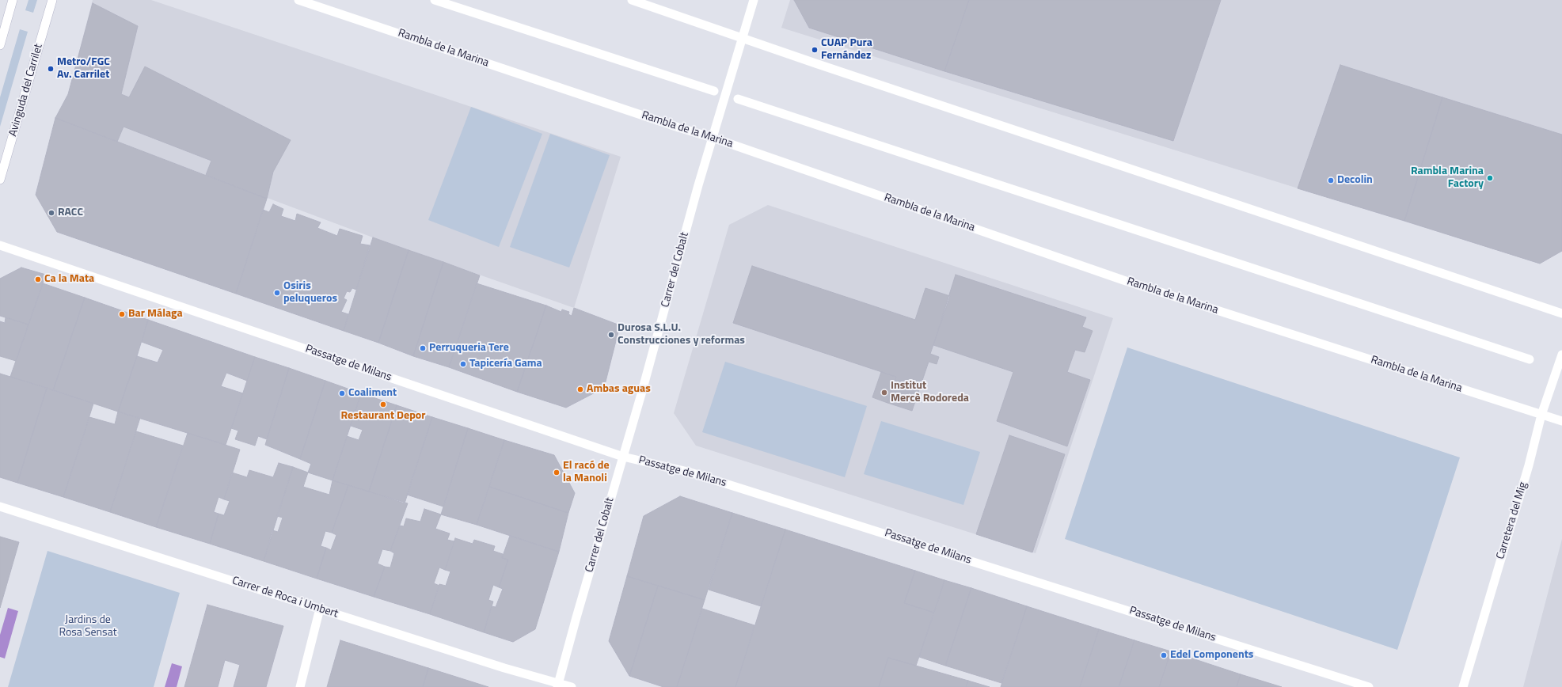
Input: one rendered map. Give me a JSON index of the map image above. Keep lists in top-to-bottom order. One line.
{"streets":{"street":["Rambla de la Marina","Avinguda del Carrilet","Carrer del Cobalt","Passatge de Milans","Carretera del Mig","Carrer de Roca i Umbert"]},"crossings":[["Rambla de la Marina","Carrer del Cobalt"],["Rambla de la Marina","Carretera del Mig"],["Carrer del Cobalt","Passatge de Milans"],["Carrer del Cobalt","Carrer de Roca i Umbert"]],"parks":["Jardins de Rosa Sensat"],"places":["CUAP Pura Fernández","Metro/FGC Av. Carrilet","Rambla Marina Factory","Decolin","RACC","Ca la Mata","Osiris peluqueros","Bar Málaga","Durosa S.L.U. Construcciones y reformas","Perruqueria Tere","Tapicería Gama","Ambas aguas","Institut Mercè Rodoreda","Coaliment","Restaurant Depor","El racó de la Manoli","Edel Components"]}
